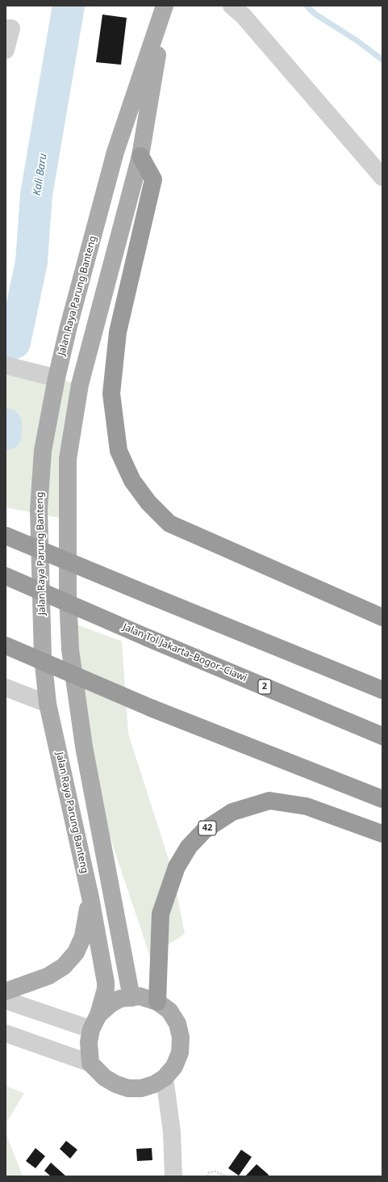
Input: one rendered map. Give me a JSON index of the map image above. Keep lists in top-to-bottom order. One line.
{"streets":{"highway":["Jalan Tol Jakarta–Bogor–Ciawi","2","42"],"main road":["Jalan Raya Parung Banteng"]},"crossings":[["Jalan Raya Parung Banteng","42"]],"water":["Kali Baru"]}
